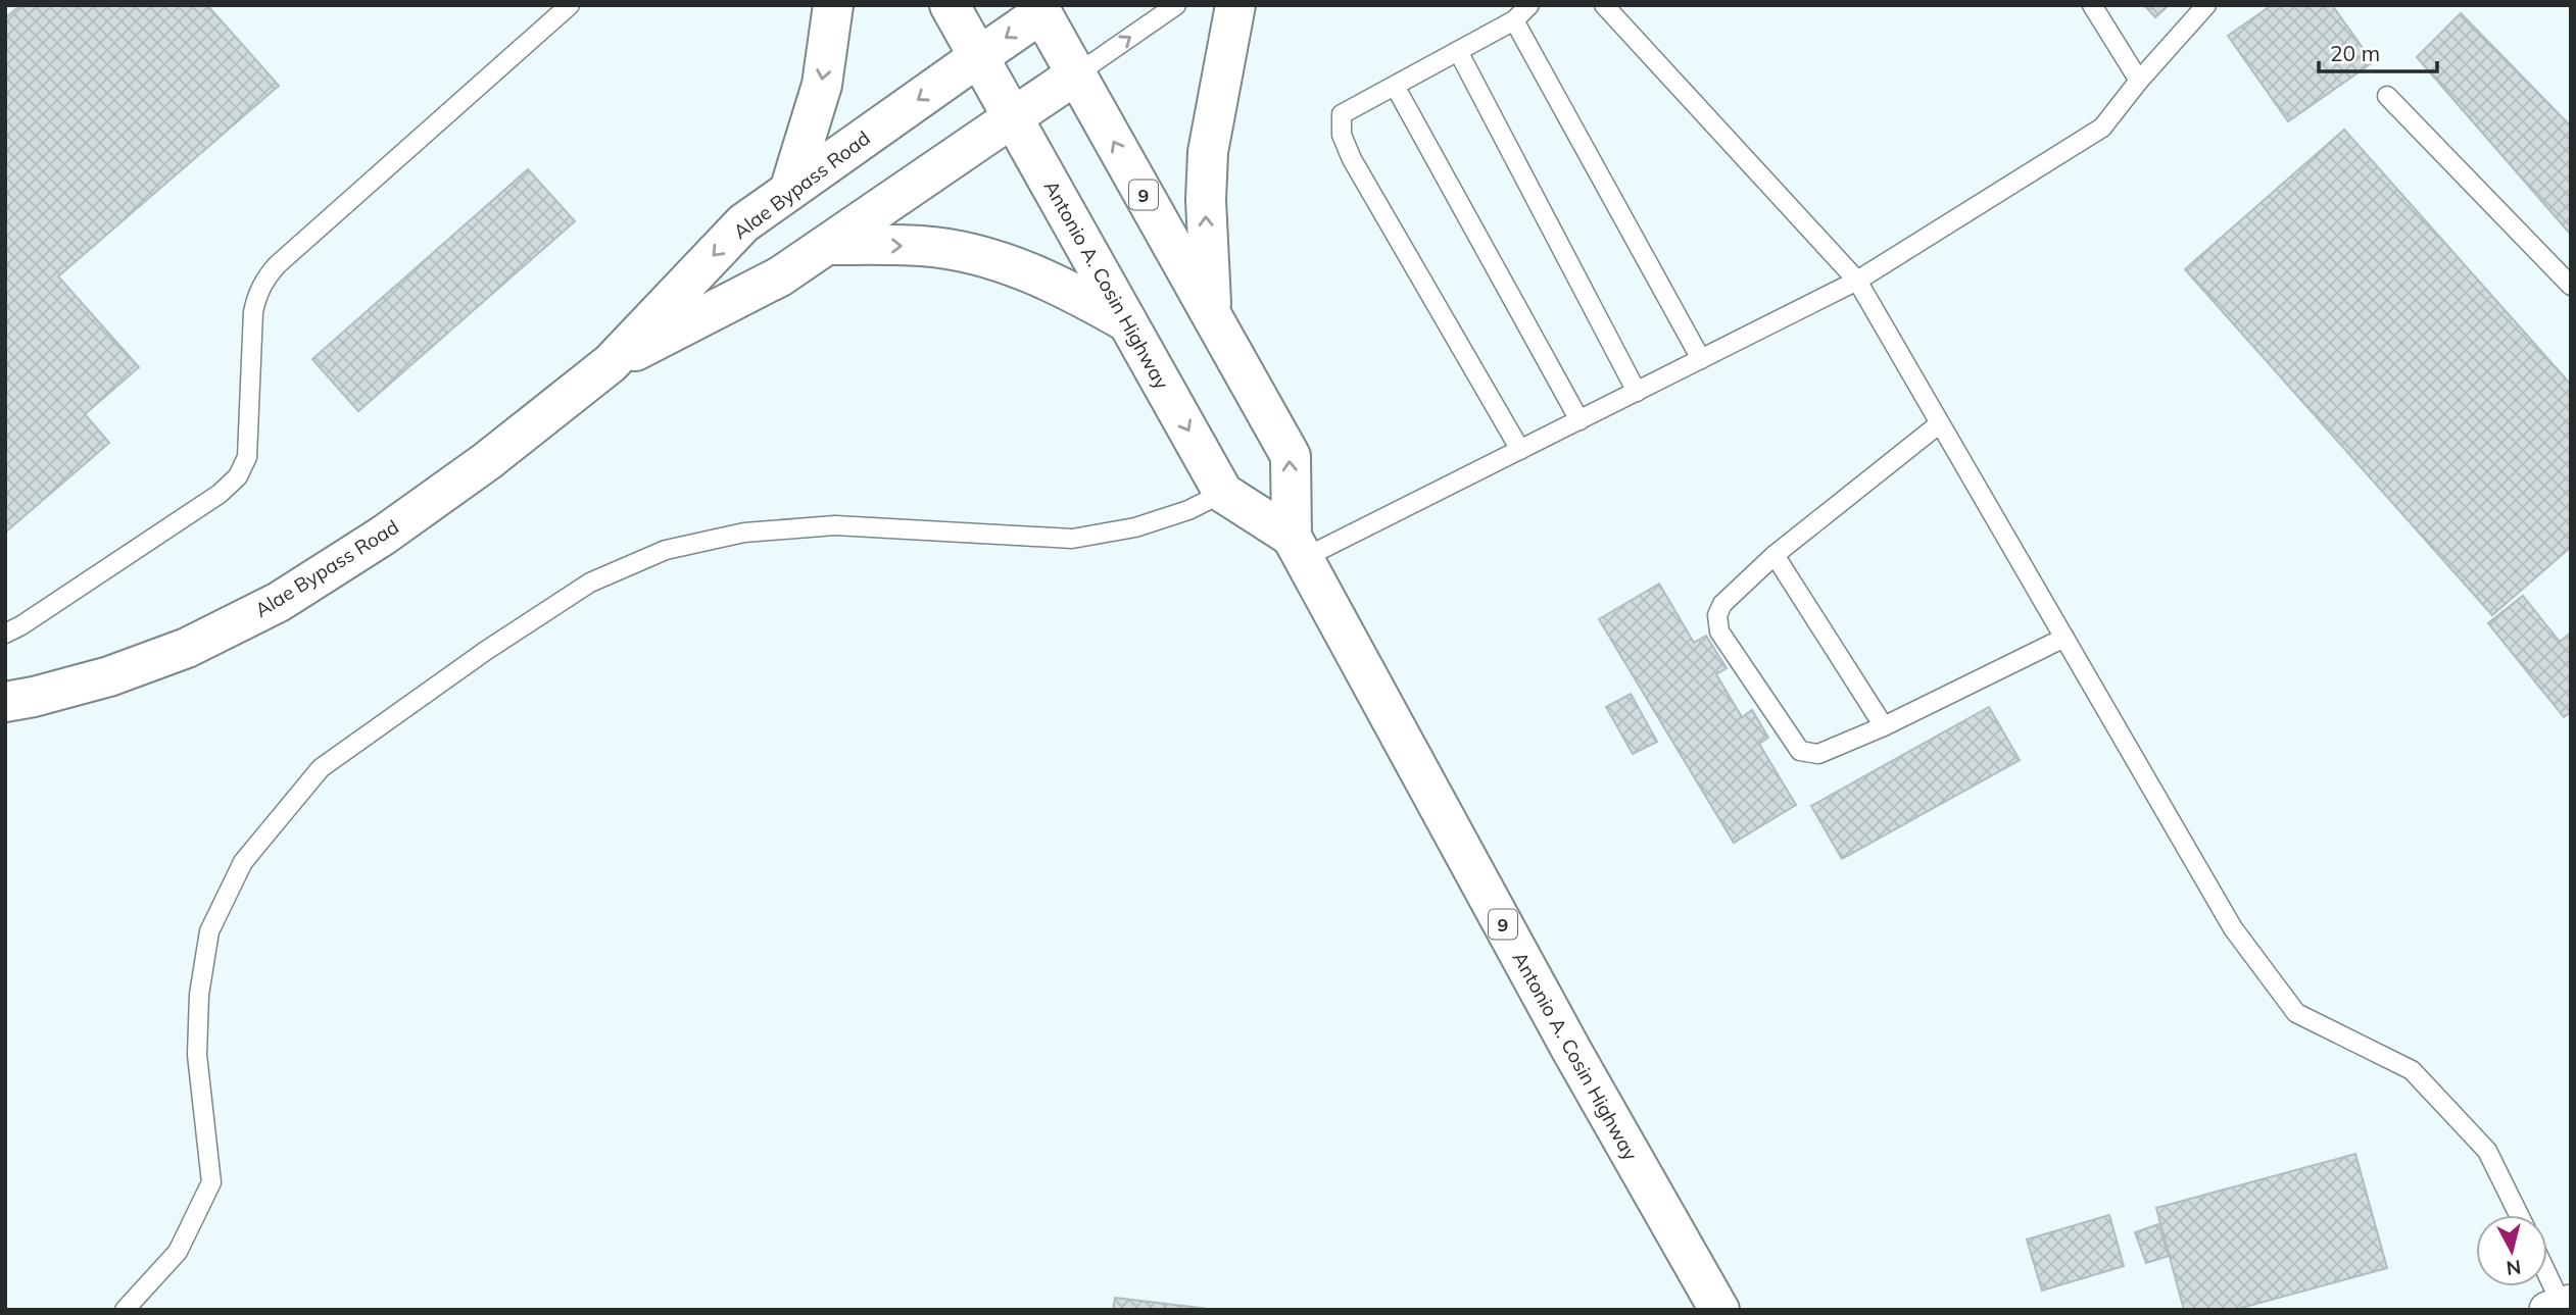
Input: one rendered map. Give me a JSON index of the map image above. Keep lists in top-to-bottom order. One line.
{"streets":{"main road":["Alae Bypass Road","9","Antonio A. Cosin Highway"]},"crossings":[["Alae Bypass Road","Antonio A. Cosin Highway"]],"scale_bar":"20 m","north":"bottom"}
